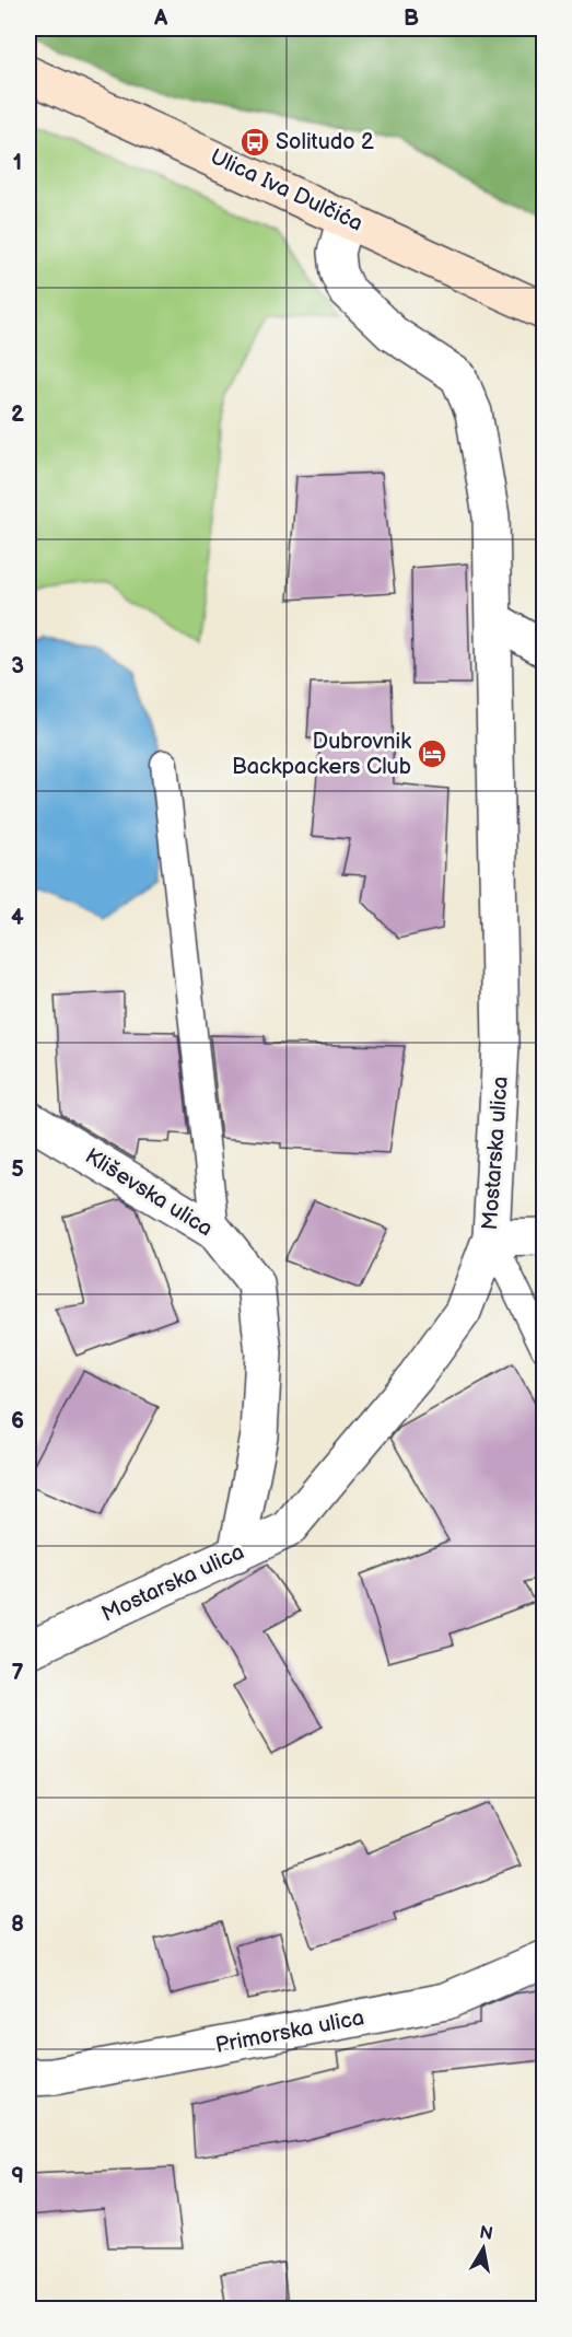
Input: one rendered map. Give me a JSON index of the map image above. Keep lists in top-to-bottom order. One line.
{"streets":{"main road":["Ulica Iva Dulčića"],"street":["Mostarska ulica","Kliševska ulica","Primorska ulica"]},"crossings":[["Ulica Iva Dulčića","Mostarska ulica"],["Mostarska ulica","Kliševska ulica"]],"places":{"bus stop":["Solitudo 2"],"hotel":["Dubrovnik Backpackers Club"]},"north":"top","grid":{"columns":["A","B"],"rows":["1","2","3","4","5","6","7","8","9"]}}
